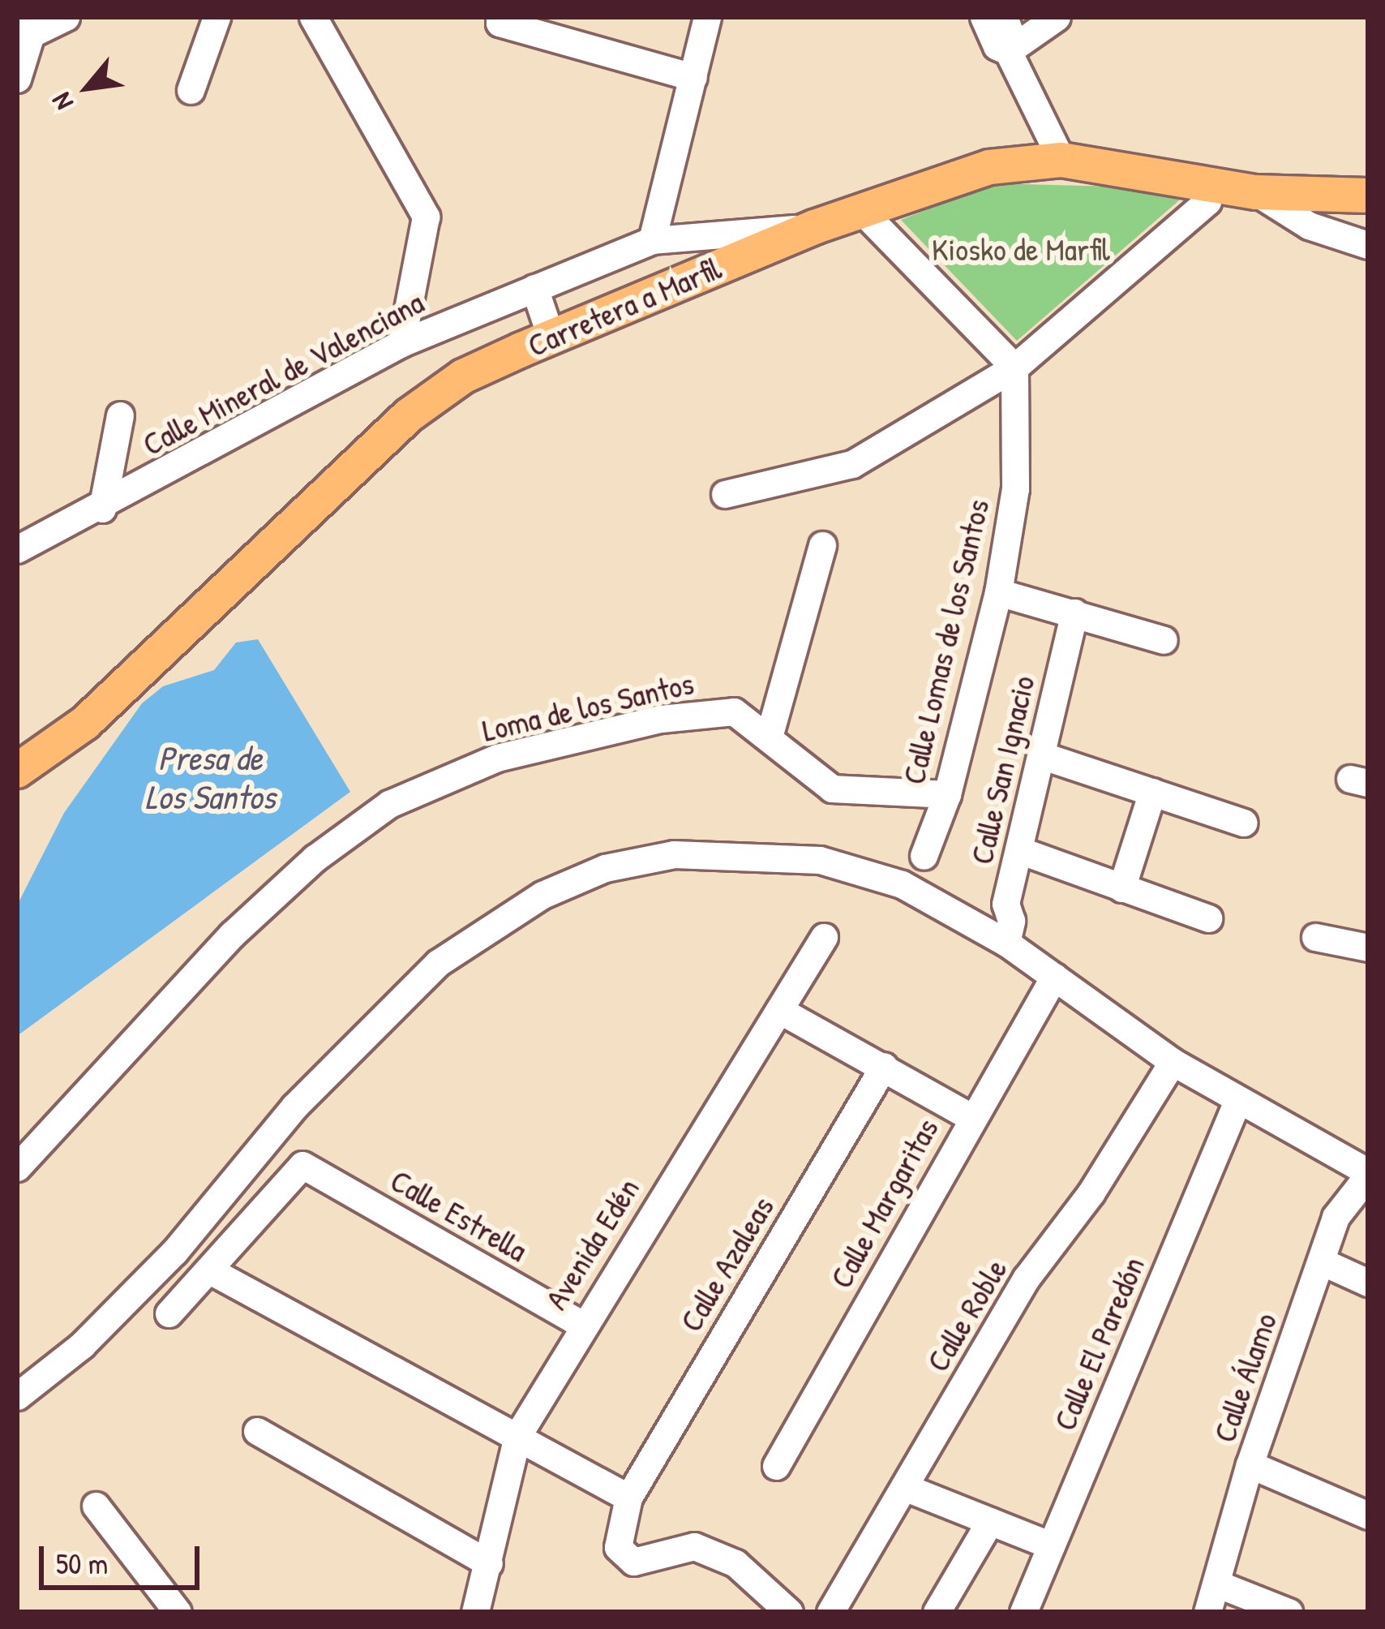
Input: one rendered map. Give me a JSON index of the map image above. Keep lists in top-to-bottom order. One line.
{"streets":{"main road":["Carretera a Marfil"],"street":["Calle Mineral de Valenciana","Calle Lomas de los Santos","Loma de los Santos","Calle San Ignacio","Calle Margaritas","Calle Estrella","Avenida Edén","Calle Azaleas","Calle Roble","Calle El Paredón","Calle Álamo"]},"crossings":[["Carretera a Marfil","Calle Mineral de Valenciana"],["Calle Lomas de los Santos","Loma de los Santos"],["Calle Estrella","Avenida Edén"]],"water":["Presa de Los Santos"],"parks":["Kiosko de Marfil"],"scale_bar":"50 m","north":"bottom left"}
